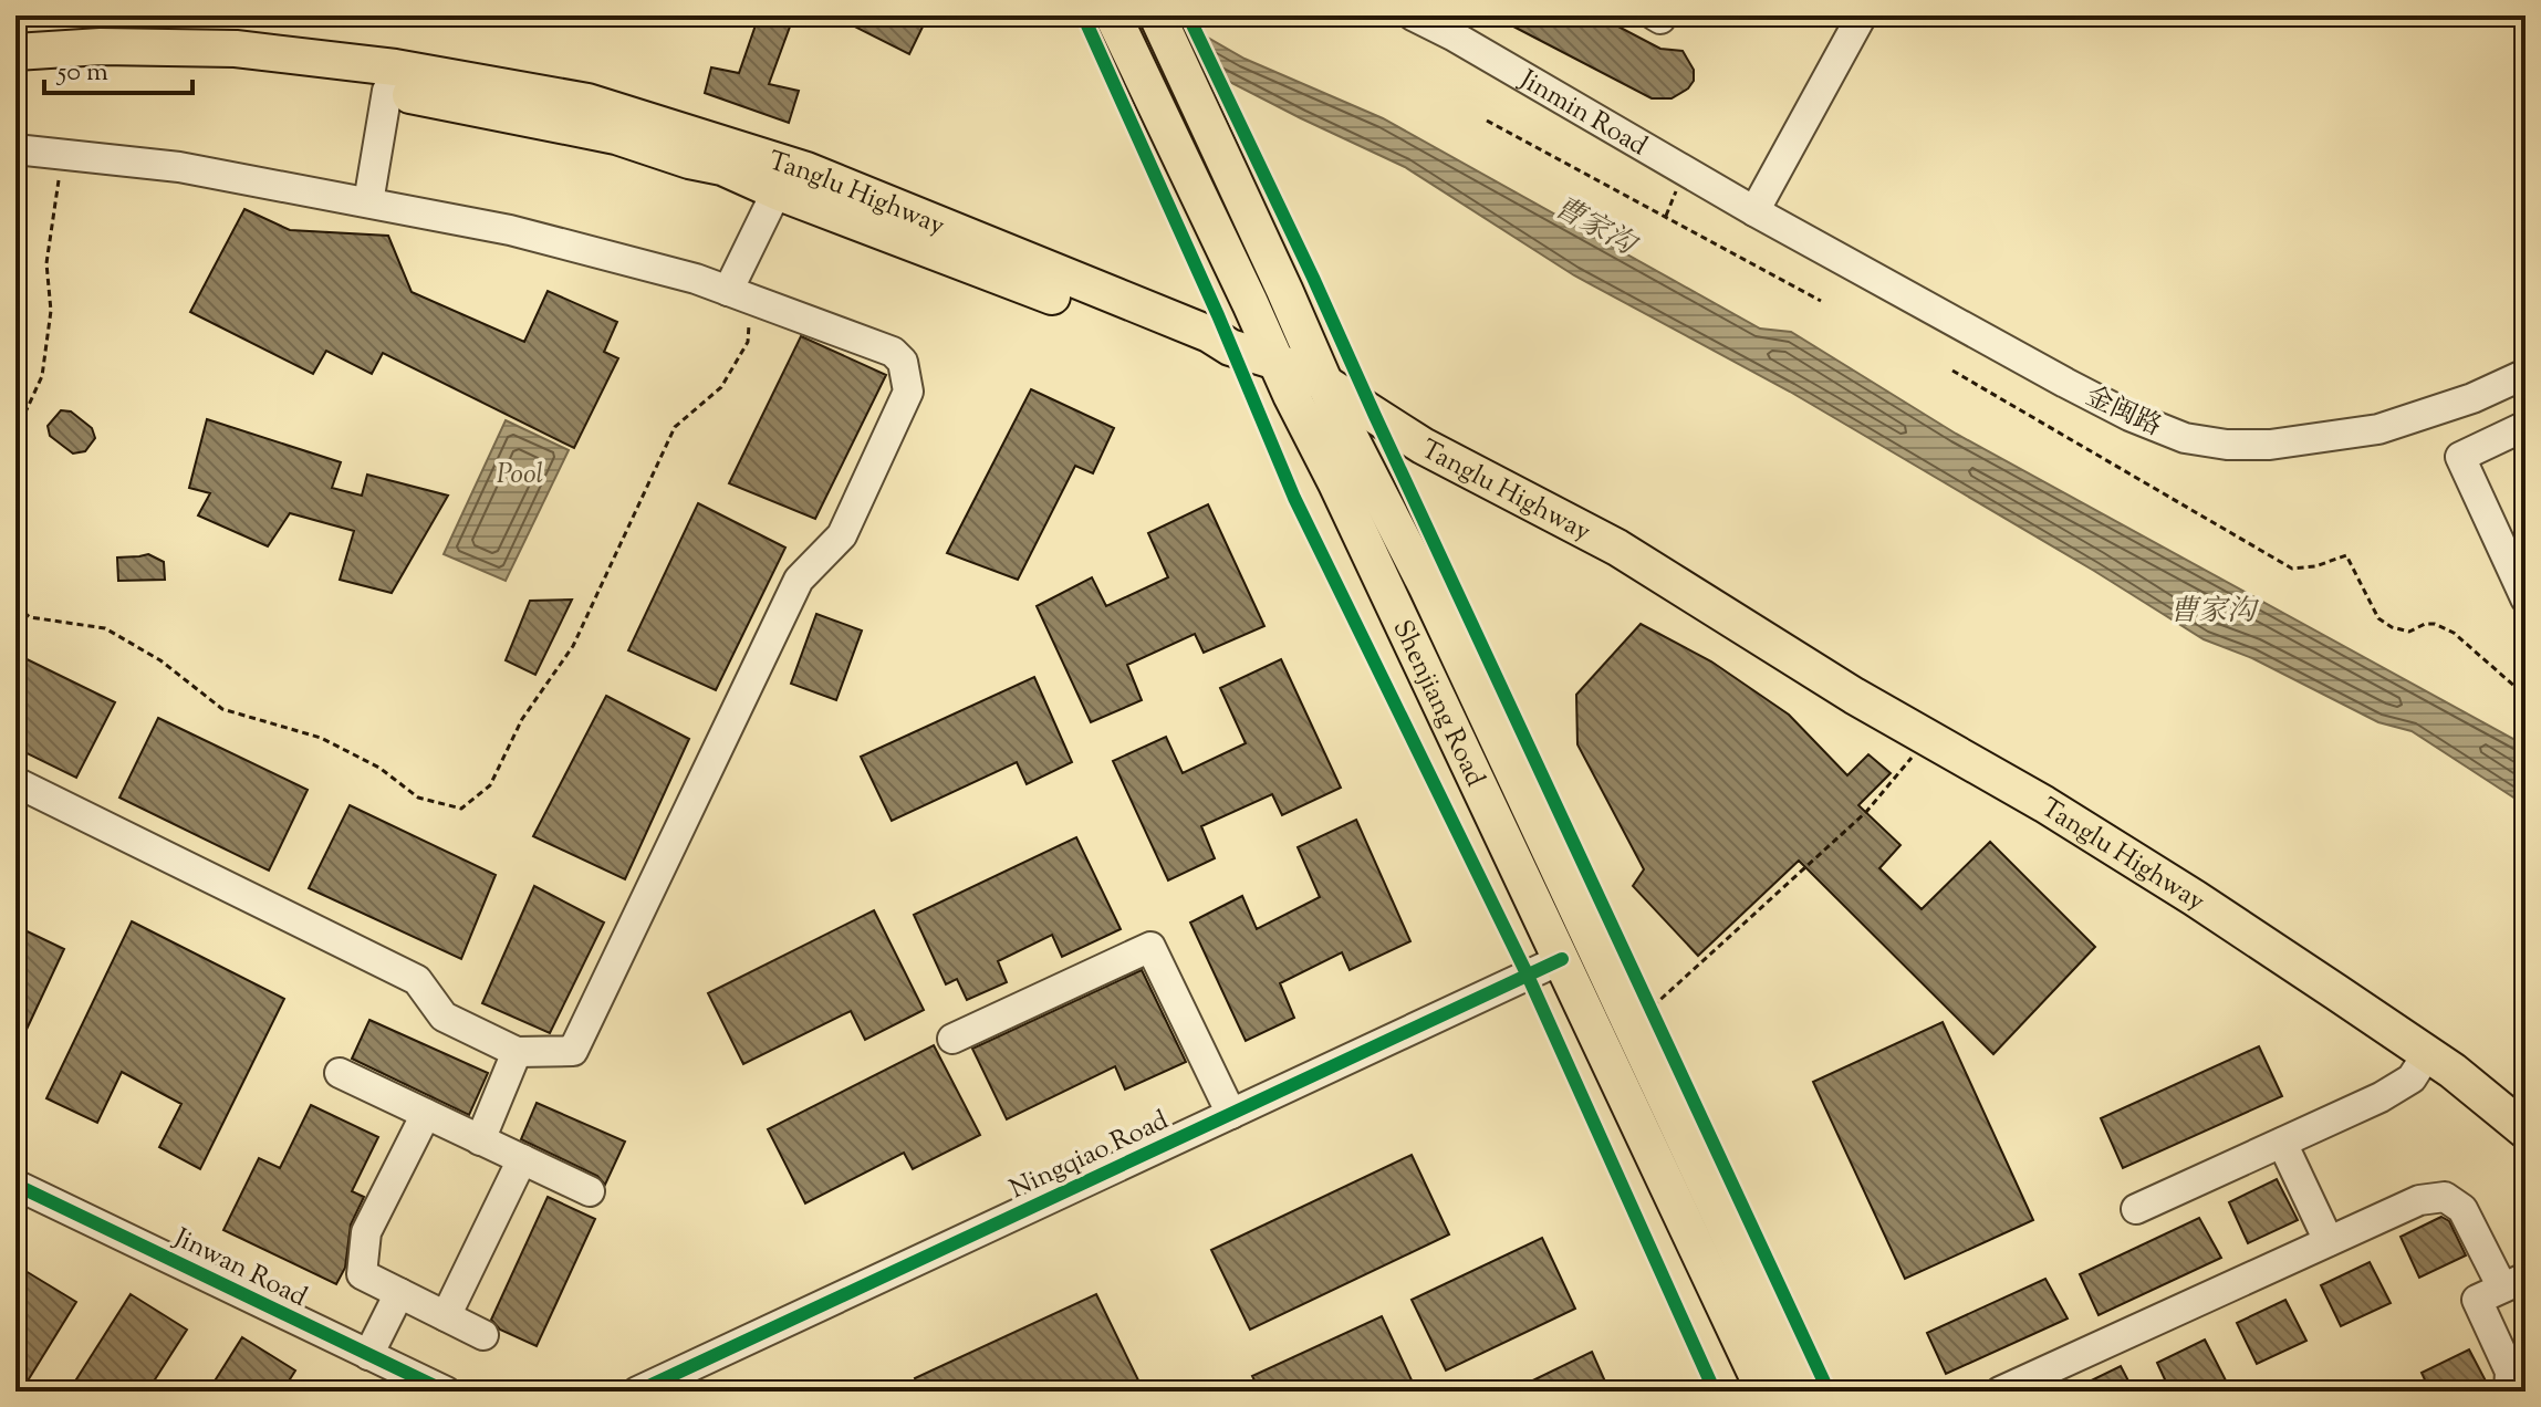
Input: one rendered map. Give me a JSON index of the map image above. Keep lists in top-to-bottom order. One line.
{"streets":{"main road":["Tanglu Highway","Shenjiang Road"],"street":["Jinmin Road","金闽路","Ningqiao Road","Jinwan Road"]},"crossings":[["Jinmin Road","金闽路"],["Tanglu Highway","Shenjiang Road"],["Shenjiang Road","Ningqiao Road"]],"water":["曹家沟","Pool"],"scale_bar":"50 m"}
